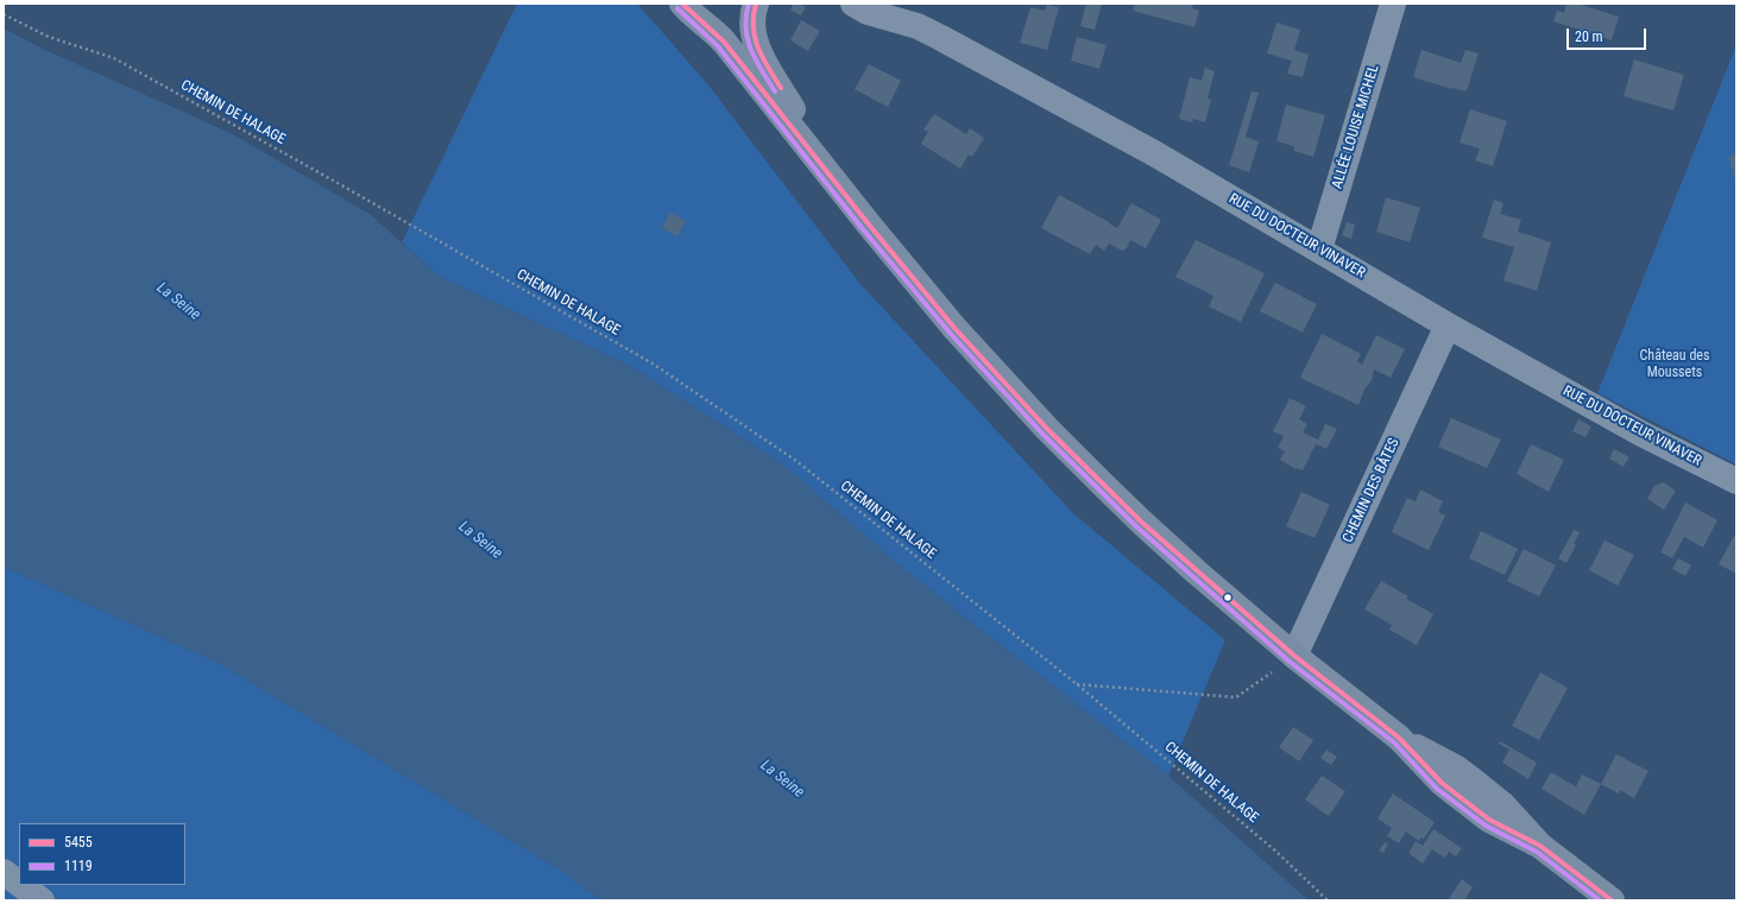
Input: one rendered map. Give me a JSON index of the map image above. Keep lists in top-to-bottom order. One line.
{"streets":{"street":["ALLÉE LOUISE MICHEL","RUE DU DOCTEUR VINAVER","CHEMIN DES BÂTES"],"path":["CHEMIN DE HALAGE"]},"crossings":[["ALLÉE LOUISE MICHEL","RUE DU DOCTEUR VINAVER"],["RUE DU DOCTEUR VINAVER","CHEMIN DES BÂTES"]],"water":["La Seine"],"parks":["Château des Moussets"],"lines":["transit line 5455","transit line 1119"],"legend":["5455","1119"],"scale_bar":"20 m"}
